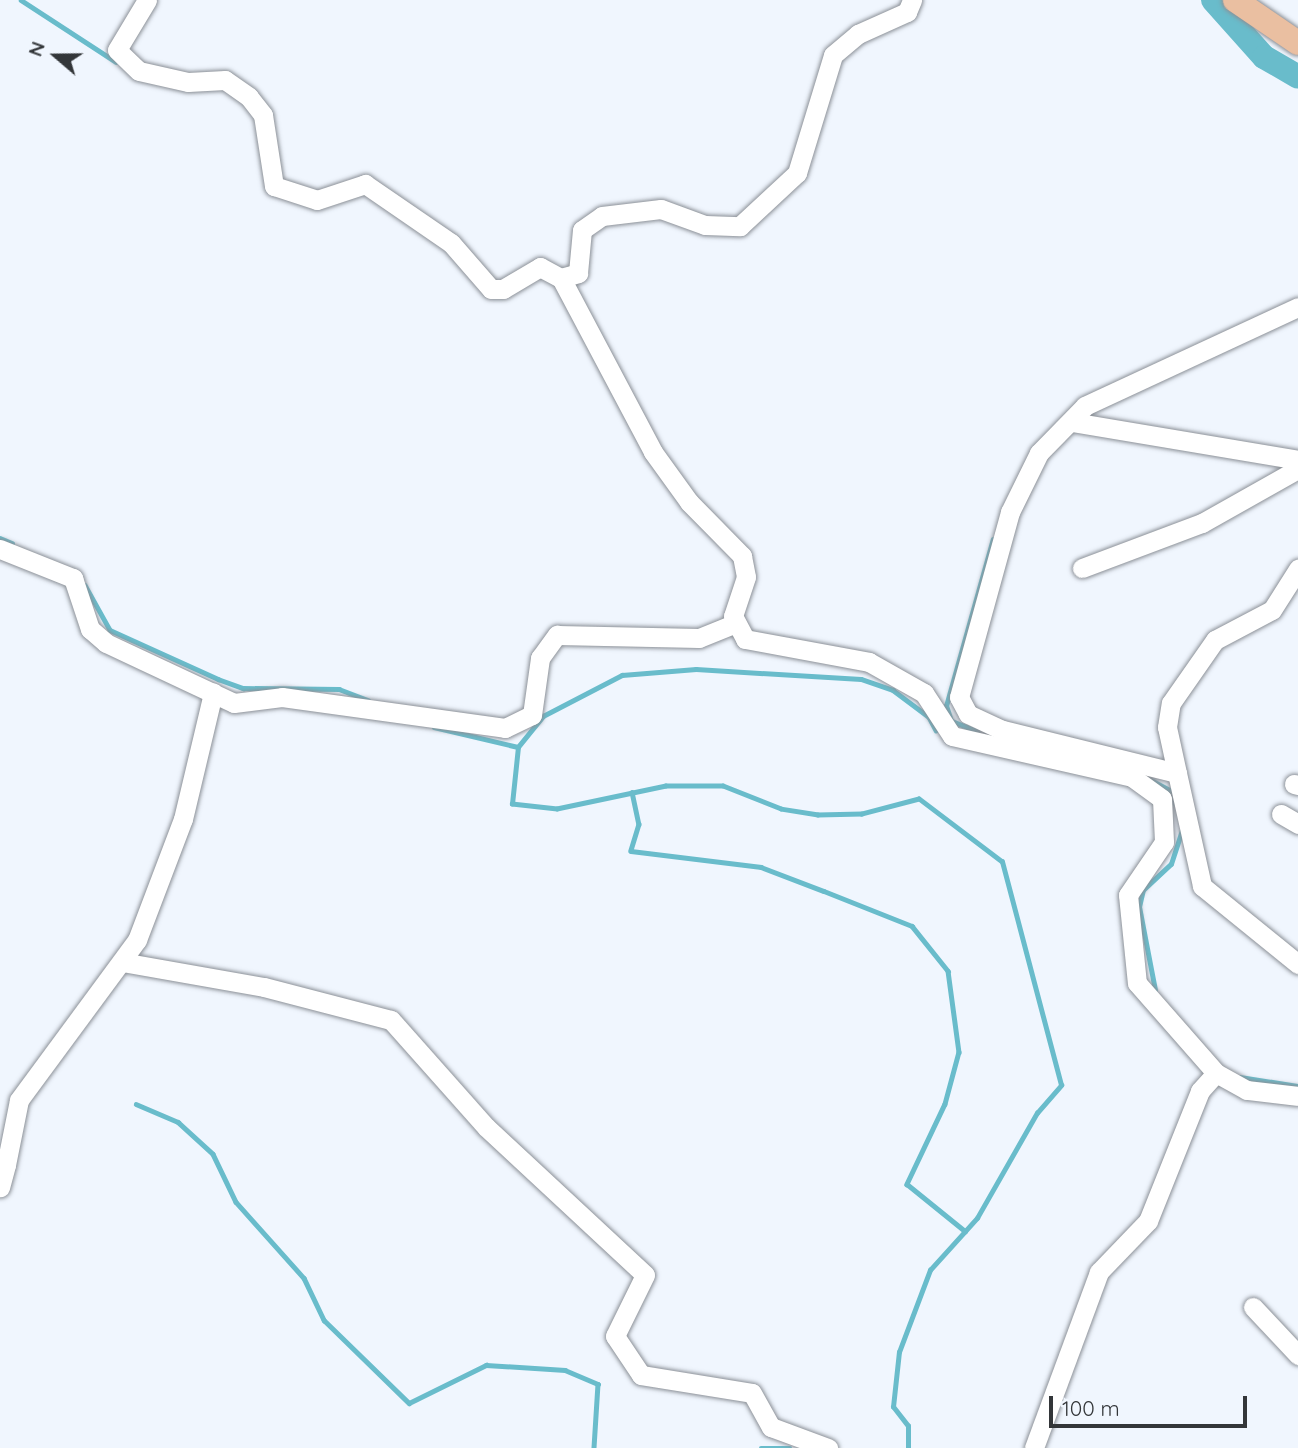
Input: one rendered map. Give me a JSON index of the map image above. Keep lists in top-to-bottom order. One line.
{"scale_bar":"100 m","north":"left"}
